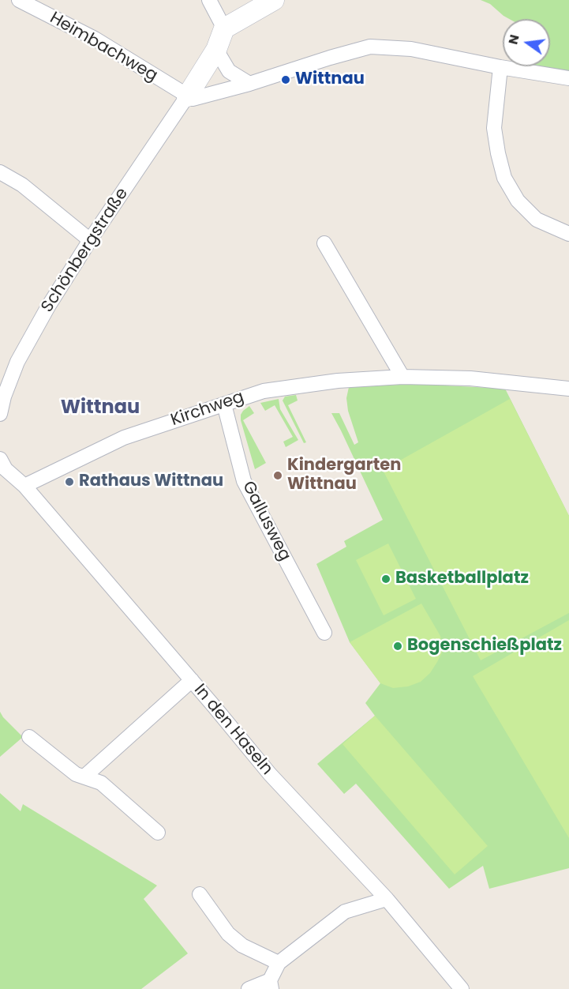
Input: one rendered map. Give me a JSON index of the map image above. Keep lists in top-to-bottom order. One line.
{"streets":{"street":["Heimbachweg","Schönbergstraße","Kirchweg","Gallusweg","In den Haseln"]},"crossings":[["Heimbachweg","Schönbergstraße"],["Kirchweg","Gallusweg"],["Kirchweg","In den Haseln"]],"districts":["Wittnau"],"places":["Wittnau","Kindergarten Wittnau","Rathaus Wittnau","Basketballplatz","Bogenschießplatz"],"north":"left"}
